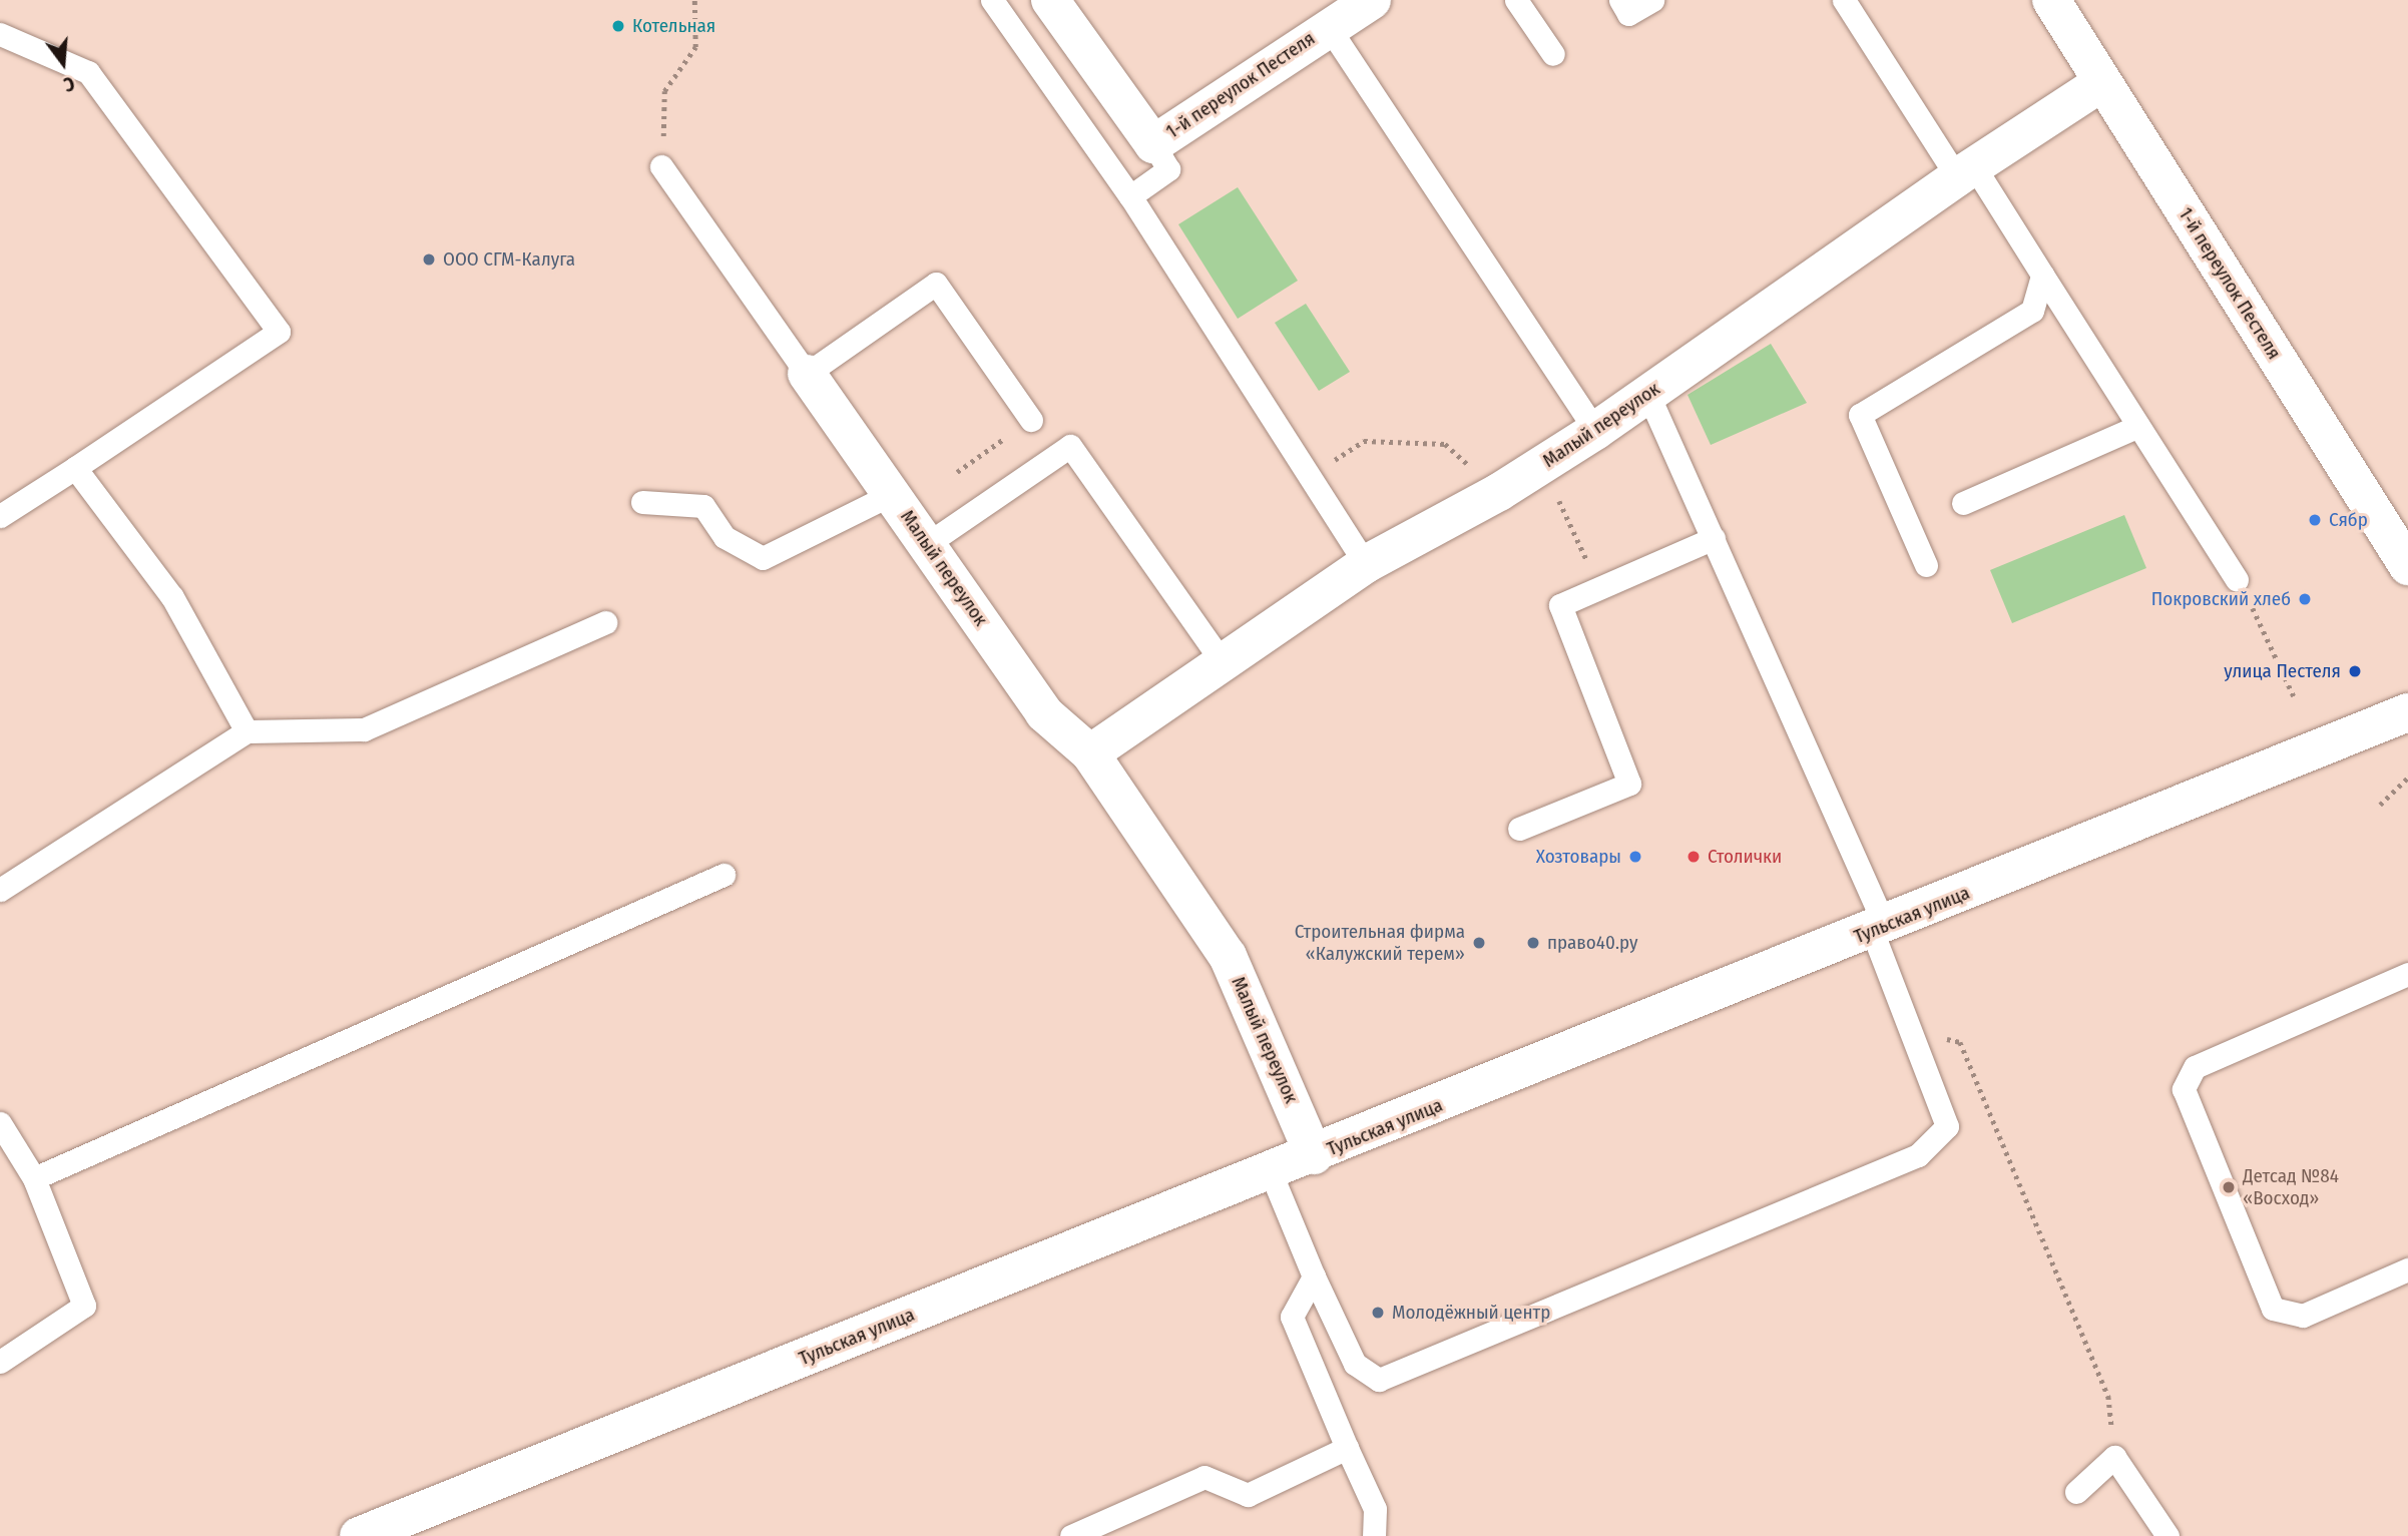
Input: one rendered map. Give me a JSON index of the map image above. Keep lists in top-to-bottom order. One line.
{"streets":{"street":["1-й переулок Пестеля","Малый переулок","Тульская улица"]},"crossings":[["1-й переулок Пестеля","Малый переулок"],["Малый переулок","Тульская улица"]],"places":["Котельная","ООО СГМ-Калуга","Сябр","Покровский хлеб","улица Пестеля","Хозтовары","Столички","Строительная фирма «Калужский терем»","право40.ру","Детсад №84 «Восход»","Молодёжный центр"],"north":"bottom"}
